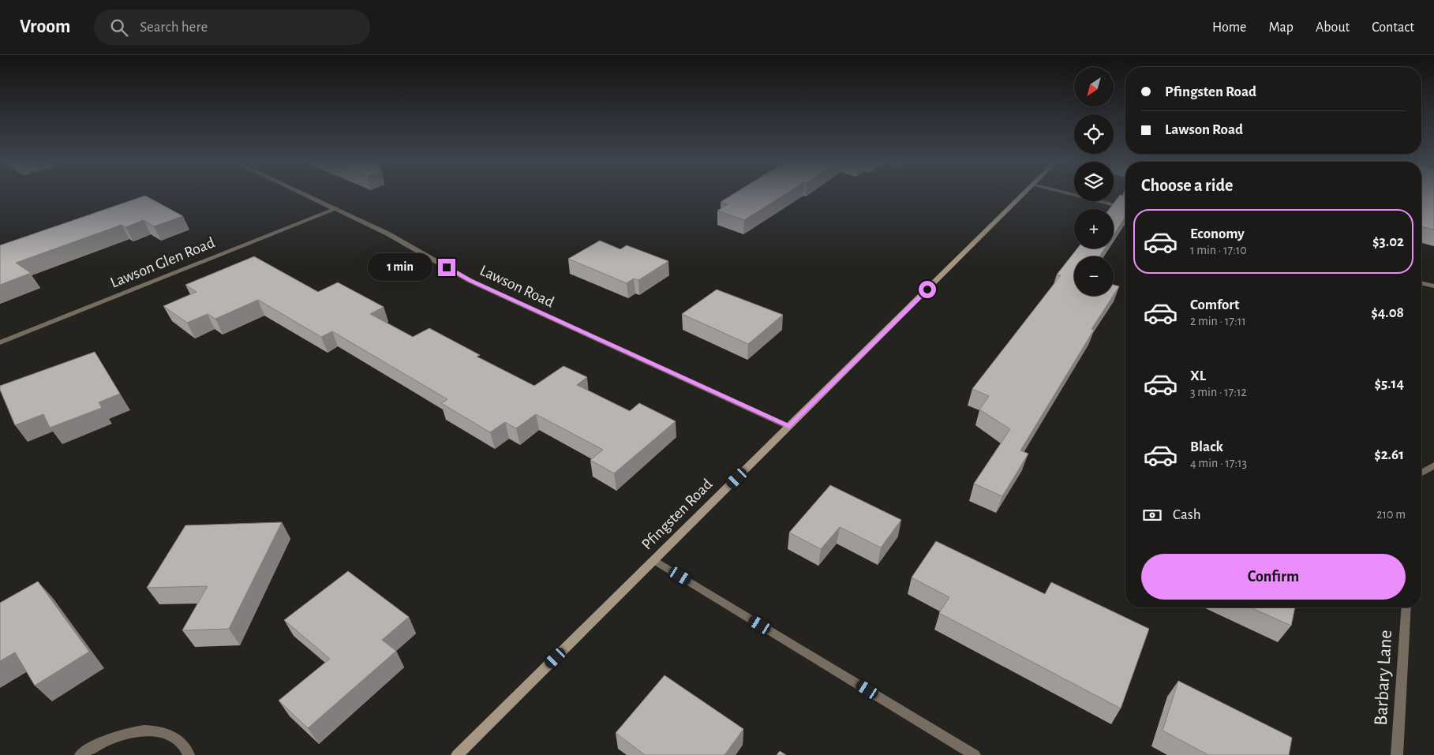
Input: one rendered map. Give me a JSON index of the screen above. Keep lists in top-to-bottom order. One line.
{"streets":{"main road":["Pfingsten Road"],"street":["Lawson Glen Road","Lawson Road","Barbary Lane"]},"crossings":[["Lawson Glen Road","Lawson Road"],["Lawson Road","Pfingsten Road"]],"north":"bottom left","page":{"header":"Vroom","search":"Search here","nav":["Home","Map","About","Contact"],"map_buttons":["+","−"],"banner":["Pfingsten Road","Lawson Road"],"heading":"Choose a ride","list":[{"name":"Economy","note":"1 min · 17:10","value":"$3.02"},{"name":"Comfort","note":"2 min · 17:11","value":"$4.08"},{"name":"XL","note":"3 min · 17:12","value":"$5.14"},{"name":"Black","note":"4 min · 17:13","value":"$2.61"}],"bubble":"1 min","pay":["Cash","210 m"],"buttons":"Confirm"}}
